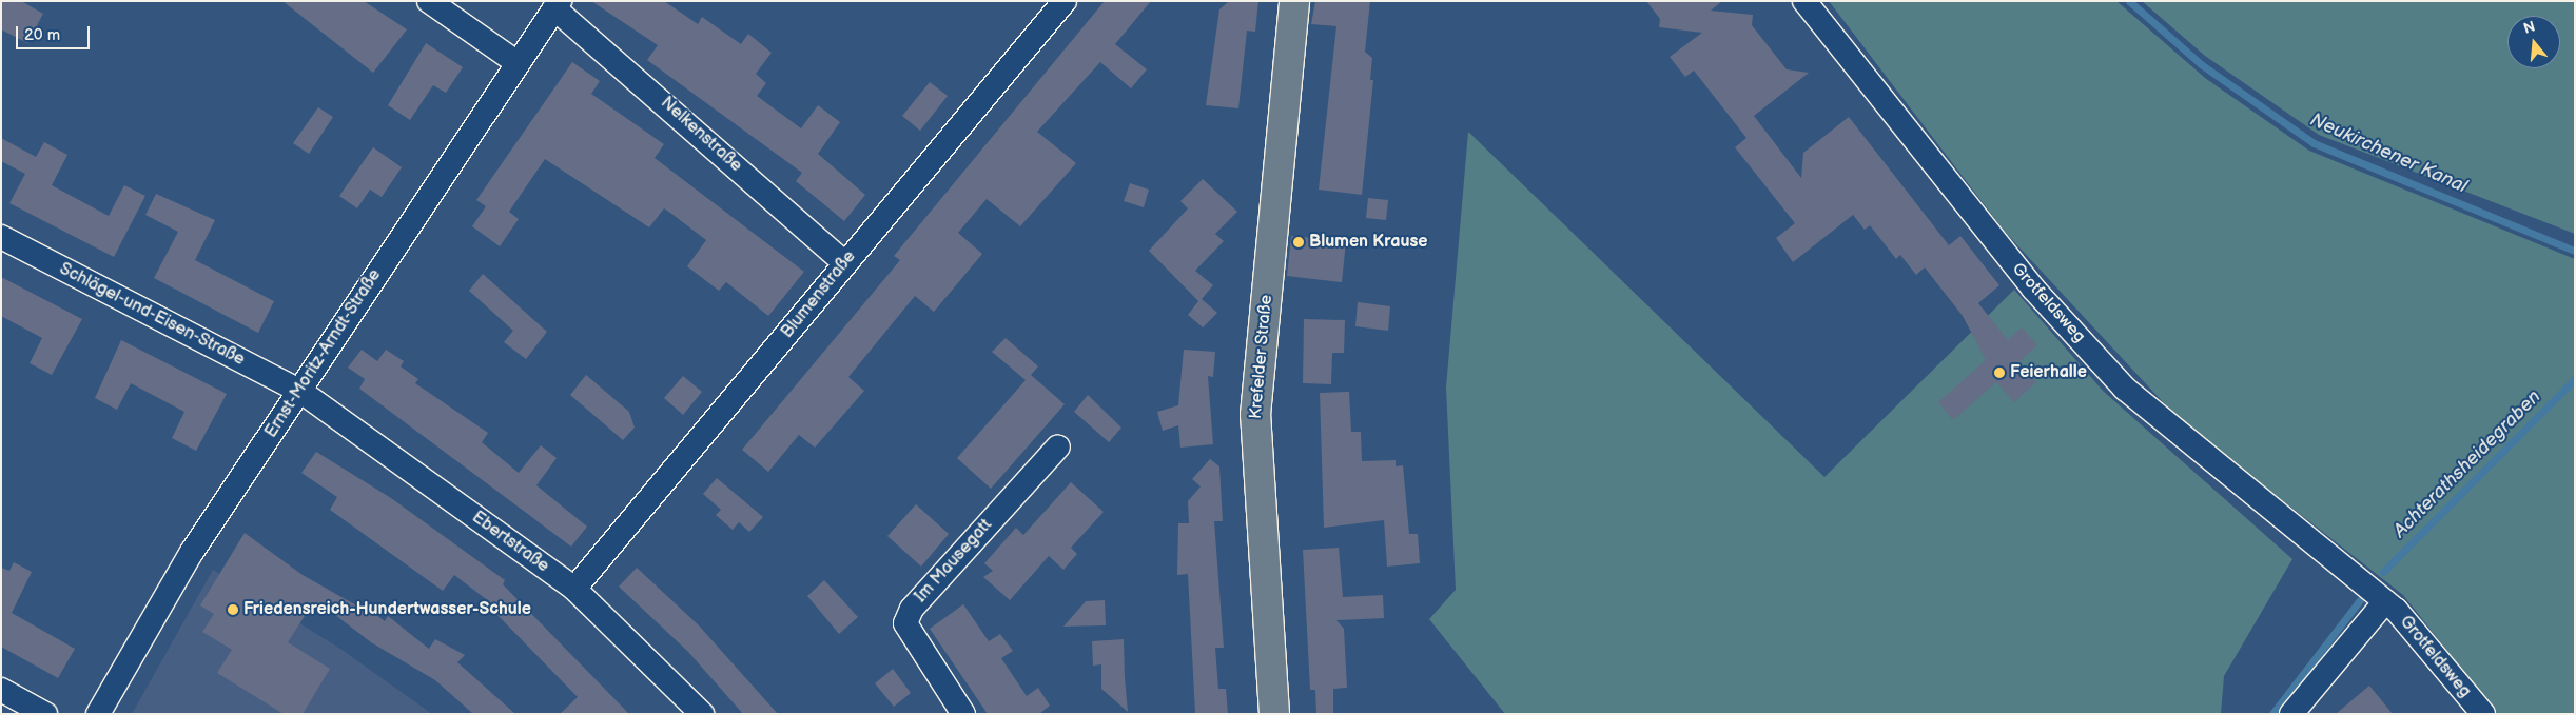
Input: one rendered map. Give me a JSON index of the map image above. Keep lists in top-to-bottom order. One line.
{"streets":{"main road":["Krefelder Straße"],"street":["Nelkenstraße","Blumenstraße","Grotfeldsweg","Schlägel-und-Eisen-Straße","Ernst-Moritz-Arndt-Straße","Ebertstraße","Im Mausegatt"]},"crossings":[["Nelkenstraße","Blumenstraße"],["Nelkenstraße","Ernst-Moritz-Arndt-Straße"],["Blumenstraße","Ebertstraße"],["Schlägel-und-Eisen-Straße","Ernst-Moritz-Arndt-Straße"],["Schlägel-und-Eisen-Straße","Ebertstraße"],["Ernst-Moritz-Arndt-Straße","Ebertstraße"]],"water":["Neukirchener Kanal","Achterathsheidegraben"],"places":["Blumen Krause","Feierhalle","Friedensreich-Hundertwasser-Schule"],"scale_bar":"20 m","north":"top"}
